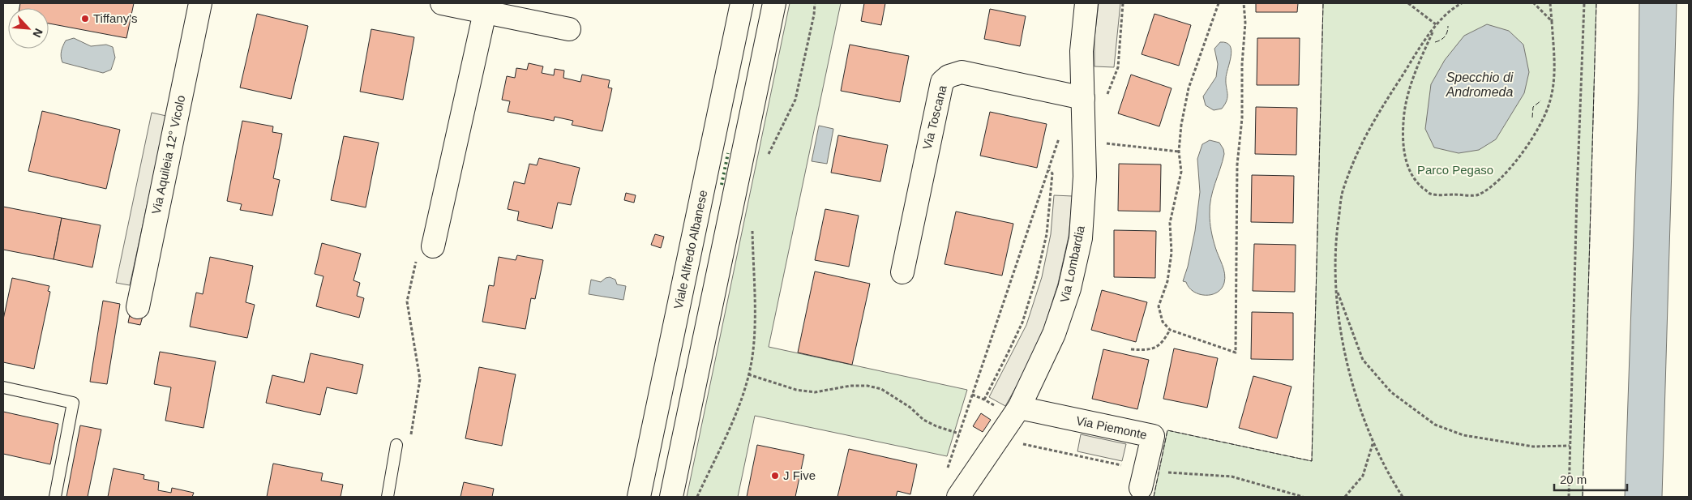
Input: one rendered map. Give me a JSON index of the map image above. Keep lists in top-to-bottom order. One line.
{"streets":{"street":["Via Toscana","Via Aquileia 12° Vicolo","Viale Alfredo Albanese","Via Lombardia","Via Piemonte"]},"crossings":[["Via Toscana","Via Lombardia"],["Via Lombardia","Via Piemonte"]],"water":["Specchio di Andromeda"],"parks":["Parco Pegaso"],"places":["Tiffany's","J Five"],"scale_bar":"20 m","north":"bottom right"}
